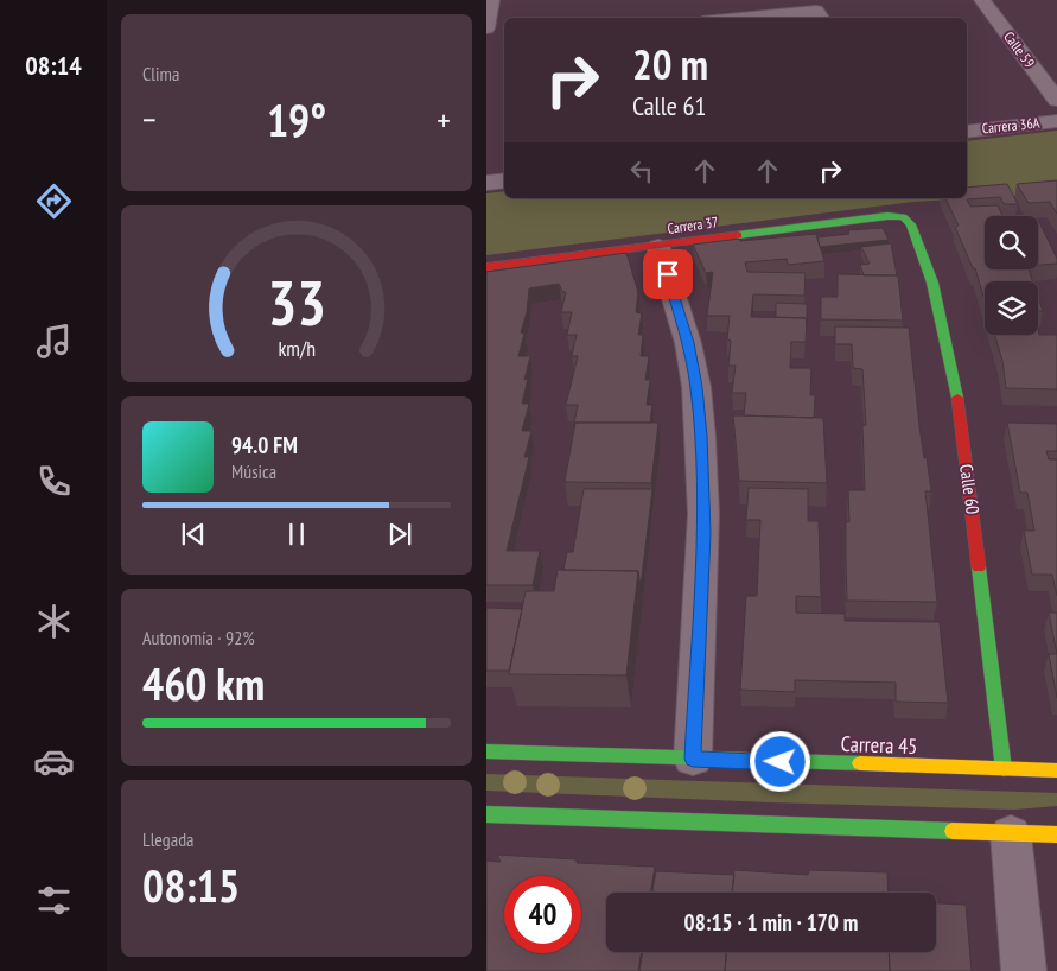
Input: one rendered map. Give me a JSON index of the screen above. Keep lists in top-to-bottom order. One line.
{"streets":{"street":["Calle 59","Carrera 36A","Carrera 37","Calle 60","Carrera 45"]},"crossings":[["Carrera 37","Calle 60"],["Calle 60","Carrera 45"]],"page":{"tabs":"08:14","tile":["Clima",["Autonomía · 92%","460 km"],["Llegada","08:15"]],"turn":["20 m","Calle 61"],"heat":["−","19°","+"],"song":["94.0 FM","Música"],"limit":"40","trip":"08:15 · 1 min · 170 m","gauge":["33","km/h"]}}
